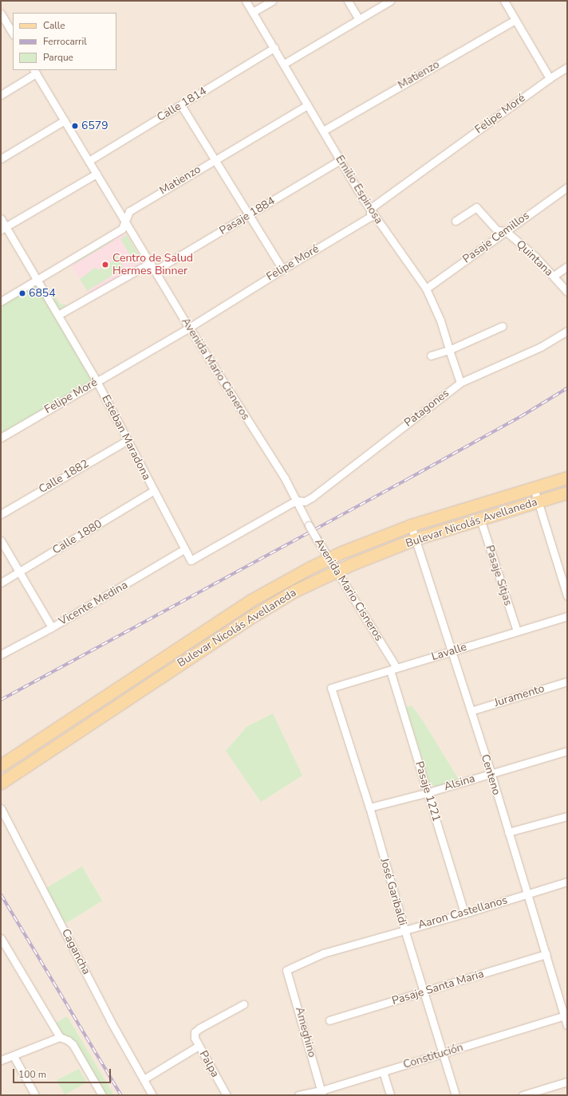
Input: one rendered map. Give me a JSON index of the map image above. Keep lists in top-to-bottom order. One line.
{"streets":{"main road":["Bulevar Nicolás Avellaneda"],"street":["Matienzo","Calle 1814","Felipe Moré","Emilio Espinosa","Pasaje 1884","Pasaje Cemillos","Quintana","Avenida Mario Cisneros","Patagones","Esteban Maradona","Calle 1882","Calle 1880","Pasaje Sitjas","Vicente Medina","Lavalle","Juramento","Centeno","Alsina","Pasaje 1221","José Garibaldi","Aaron Castellanos","Cagancha","Pasaje Santa Maria","Ameghino","Constitución","Palpa"]},"crossings":[["Matienzo","Emilio Espinosa"],["Matienzo","Avenida Mario Cisneros"],["Matienzo","Esteban Maradona"],["Calle 1814","Emilio Espinosa"],["Calle 1814","Avenida Mario Cisneros"],["Felipe Moré","Emilio Espinosa"],["Felipe Moré","Avenida Mario Cisneros"],["Felipe Moré","Esteban Maradona"],["Emilio Espinosa","Pasaje 1884"],["Emilio Espinosa","Pasaje Cemillos"],["Emilio Espinosa","Patagones"],["Pasaje 1884","Avenida Mario Cisneros"],["Pasaje Cemillos","Quintana"],["Avenida Mario Cisneros","Patagones"],["Avenida Mario Cisneros","Esteban Maradona"],["Avenida Mario Cisneros","Bulevar Nicolás Avellaneda"],["Avenida Mario Cisneros","Lavalle"],["Avenida Mario Cisneros","Pasaje 1221"],["Patagones","Esteban Maradona"],["Esteban Maradona","Calle 1882"],["Esteban Maradona","Calle 1880"],["Esteban Maradona","Vicente Medina"],["Bulevar Nicolás Avellaneda","Pasaje Sitjas"],["Bulevar Nicolás Avellaneda","Centeno"],["Pasaje Sitjas","Lavalle"],["Lavalle","Centeno"],["Lavalle","Pasaje 1221"],["Lavalle","José Garibaldi"],["Juramento","Centeno"],["Centeno","Alsina"],["Centeno","Aaron Castellanos"],["Centeno","Pasaje Santa Maria"],["Centeno","Constitución"],["Alsina","Pasaje 1221"],["Alsina","José Garibaldi"],["Pasaje 1221","Aaron Castellanos"],["José Garibaldi","Aaron Castellanos"],["José Garibaldi","Pasaje Santa Maria"],["José Garibaldi","Constitución"],["Aaron Castellanos","Ameghino"],["Ameghino","Constitución"]],"places":["6579","Centro de Salud Hermes Binner","6854"],"legend":["Calle","Ferrocarril","Parque"],"scale_bar":"100 m"}
